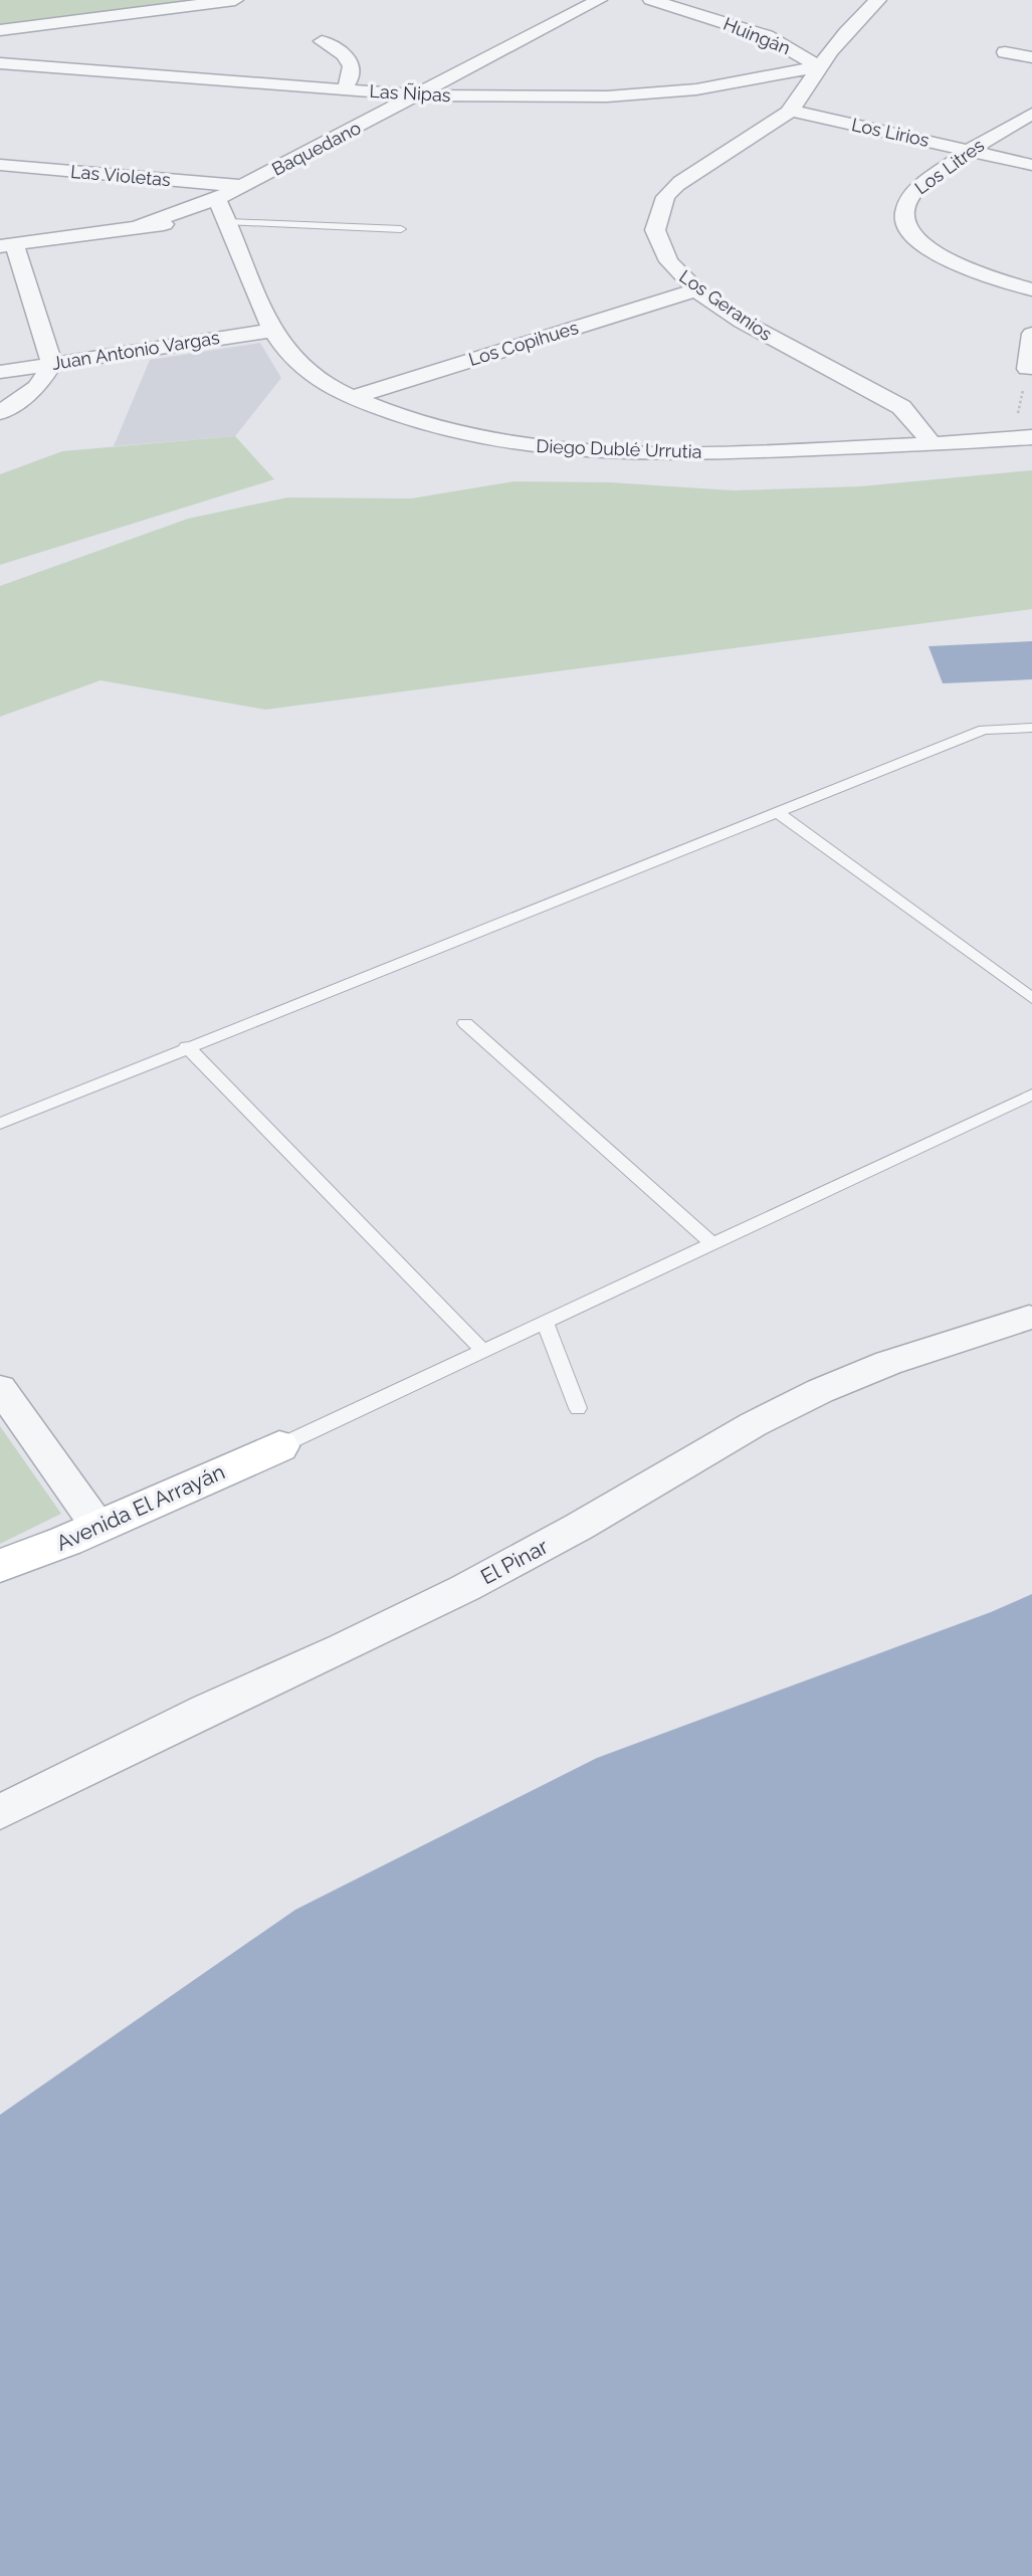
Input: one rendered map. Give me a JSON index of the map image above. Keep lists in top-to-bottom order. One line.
{"streets":{"street":["Huingán","Las Ñipas","Los Lirios","Baquedano","Los Litres","Las Violetas","Los Geranios","Los Copihues","Juan Antonio Vargas","Diego Dublé Urrutia","Avenida El Arrayán","El Pinar"]},"crossings":[["Huingán","Las Ñipas"],["Huingán","Los Geranios"],["Las Ñipas","Baquedano"],["Las Ñipas","Los Geranios"],["Los Lirios","Los Litres"],["Los Lirios","Los Geranios"],["Baquedano","Las Violetas"],["Baquedano","Diego Dublé Urrutia"],["Los Geranios","Los Copihues"],["Los Geranios","Diego Dublé Urrutia"],["Los Copihues","Diego Dublé Urrutia"],["Juan Antonio Vargas","Diego Dublé Urrutia"]]}
